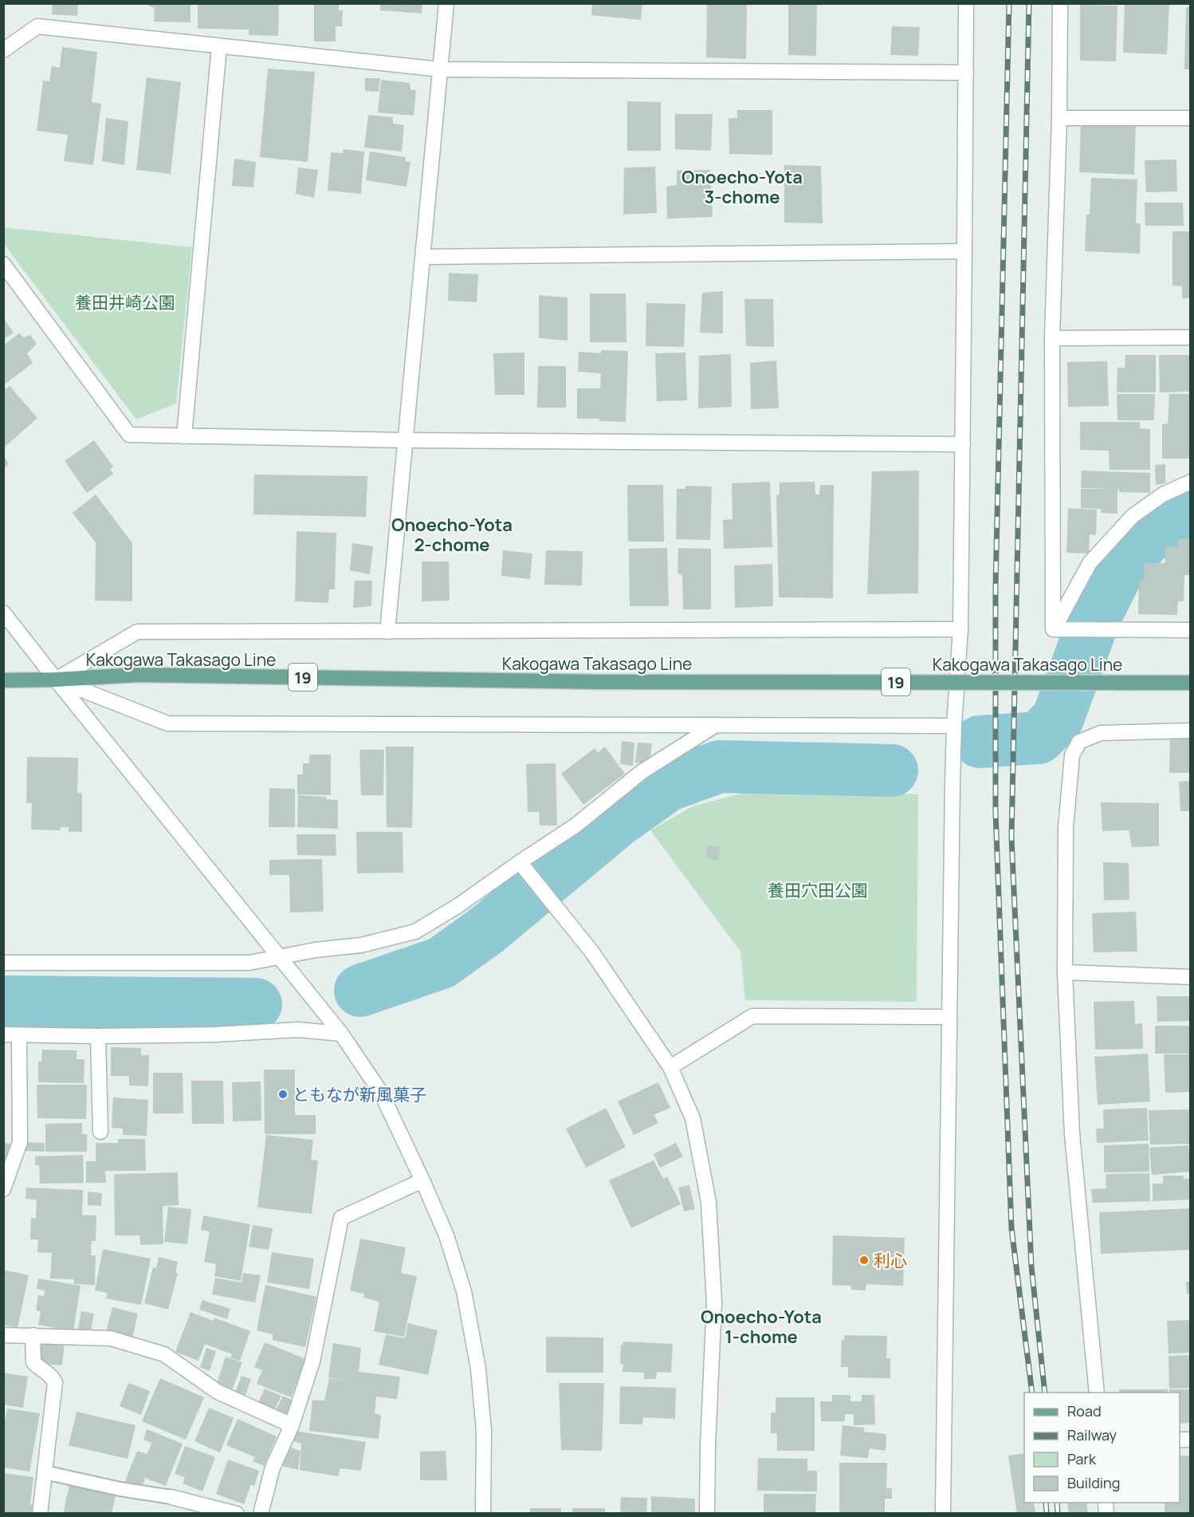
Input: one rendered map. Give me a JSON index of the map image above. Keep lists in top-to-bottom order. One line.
{"streets":{"main road":["Kakogawa Takasago Line","19"]},"districts":["Onoecho-Yota 3-chome","Onoecho-Yota 2-chome","Onoecho-Yota 1-chome"],"parks":["養田井崎公園","養田穴田公園"],"places":["ともなが新風菓子","利心"],"legend":["Road","Railway","Park","Building"]}
